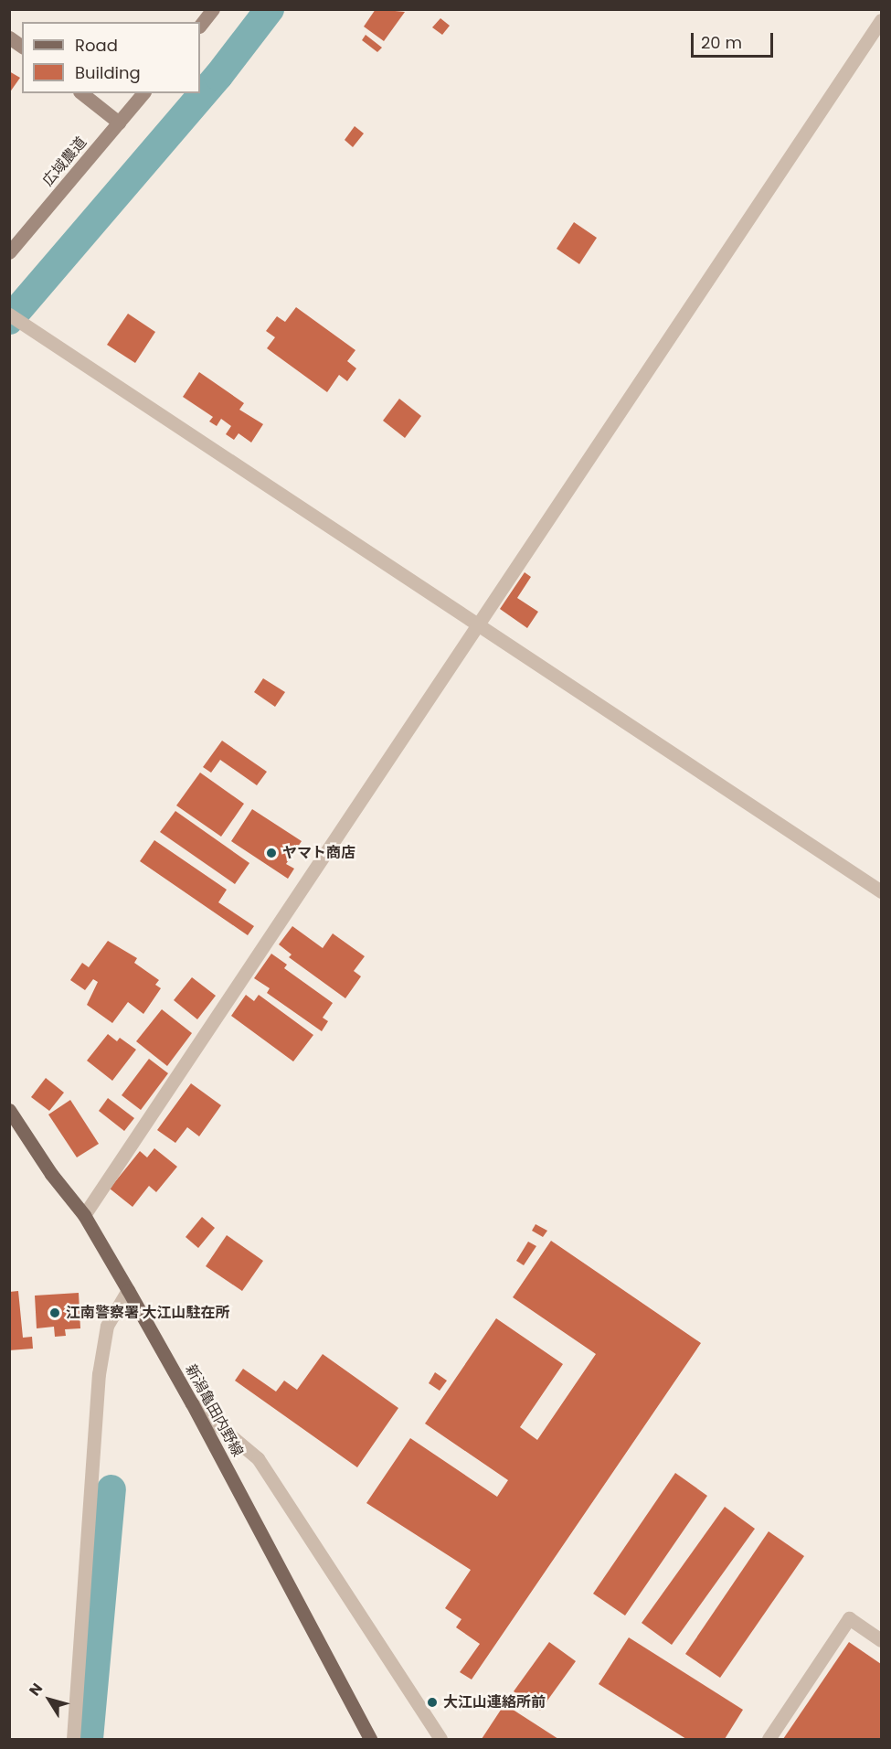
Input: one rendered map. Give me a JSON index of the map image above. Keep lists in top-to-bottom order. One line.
{"streets":{"main road":["新潟亀田内野線"],"street":["広域農道"]},"places":["ヤマト商店","江南警察署 大江山駐在所","大江山連絡所前"],"legend":["Road","Building"],"scale_bar":"20 m","north":"top left"}
